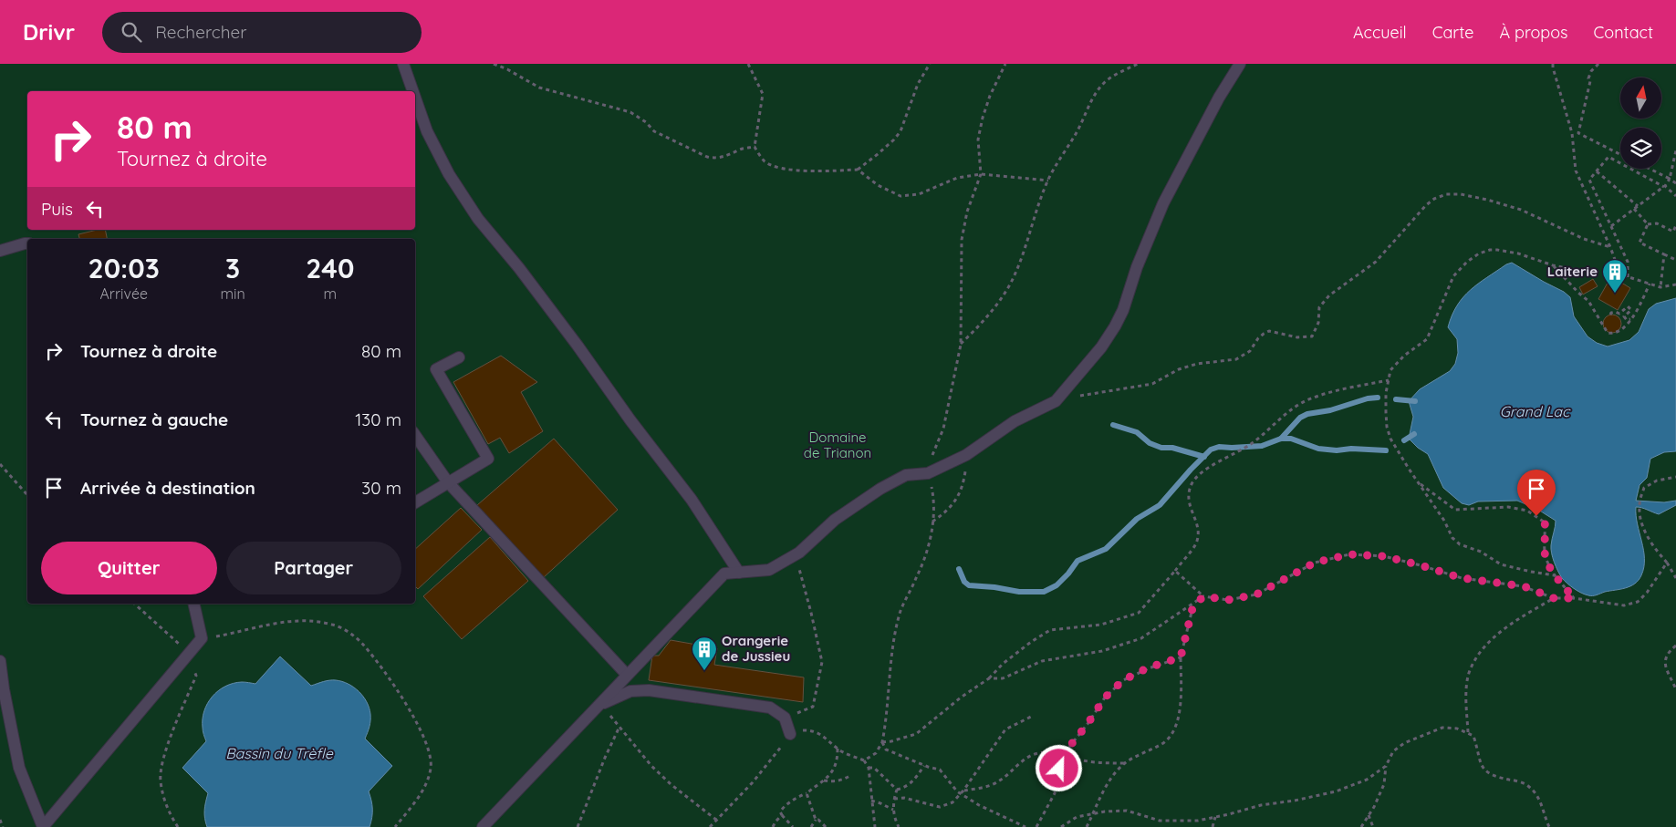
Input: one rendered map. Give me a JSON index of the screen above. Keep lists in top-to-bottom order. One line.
{"water":["Grand Lac","Bassin du Trèfle"],"parks":["Domaine de Trianon"],"places":{"building":["Laiterie","Orangerie de Jussieu"]},"north":"top","page":{"header":"Drivr","search":"Rechercher","nav":["Accueil","Carte","À propos","Contact"],"turn":["80 m","Tournez à droite"],"then":"Puis","eta":["20:03","Arrivée","3","min","240","m"],"list":[{"name":"Tournez à droite","value":"80 m"},{"name":"Tournez à gauche","value":"130 m"},{"name":"Arrivée à destination","value":"30 m"}],"buttons":["Quitter","Partager"]}}
